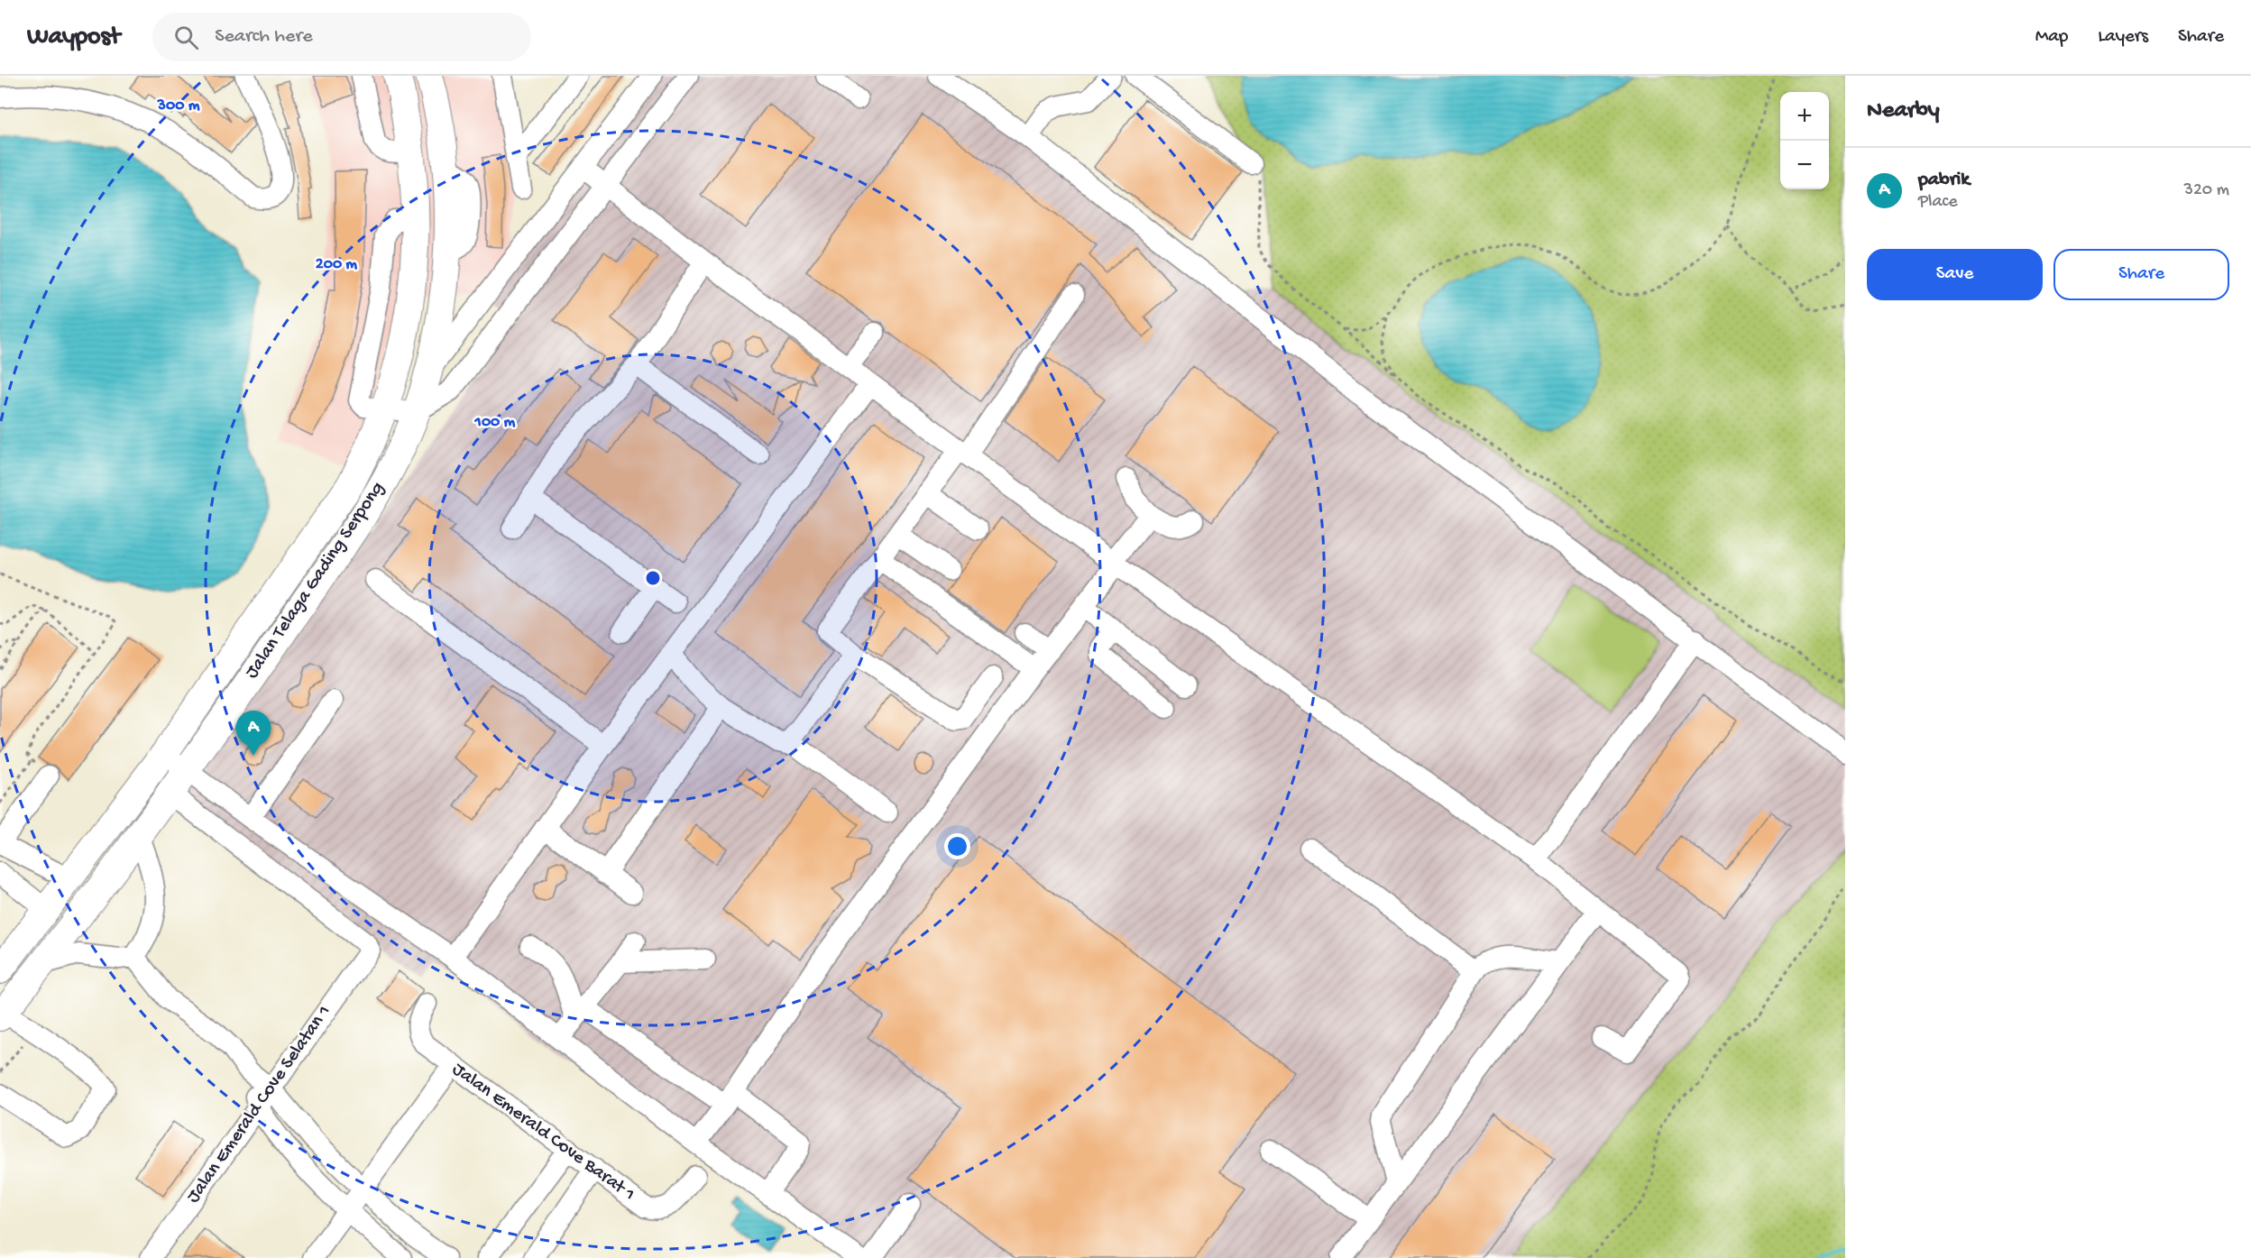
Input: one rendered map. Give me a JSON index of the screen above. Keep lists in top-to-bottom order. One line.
{"streets":{"main road":["Jalan Telaga Gading Serpong"],"street":["Jalan Emerald Cove Selatan 1","Jalan Emerald Cove Barat 1"]},"crossings":[["Jalan Telaga Gading Serpong","Jalan Emerald Cove Selatan 1"]],"page":{"header":"Waypost","search":"Search here","nav":["Map","Layers","Share"],"heading":"Nearby","map_buttons":["+","−"],"list":[{"mark":"A","name":"pabrik","note":"Place","value":"320 m"}],"buttons":["Save","Share"],"pins":"A"},"rings":["300 m","200 m","100 m"]}
